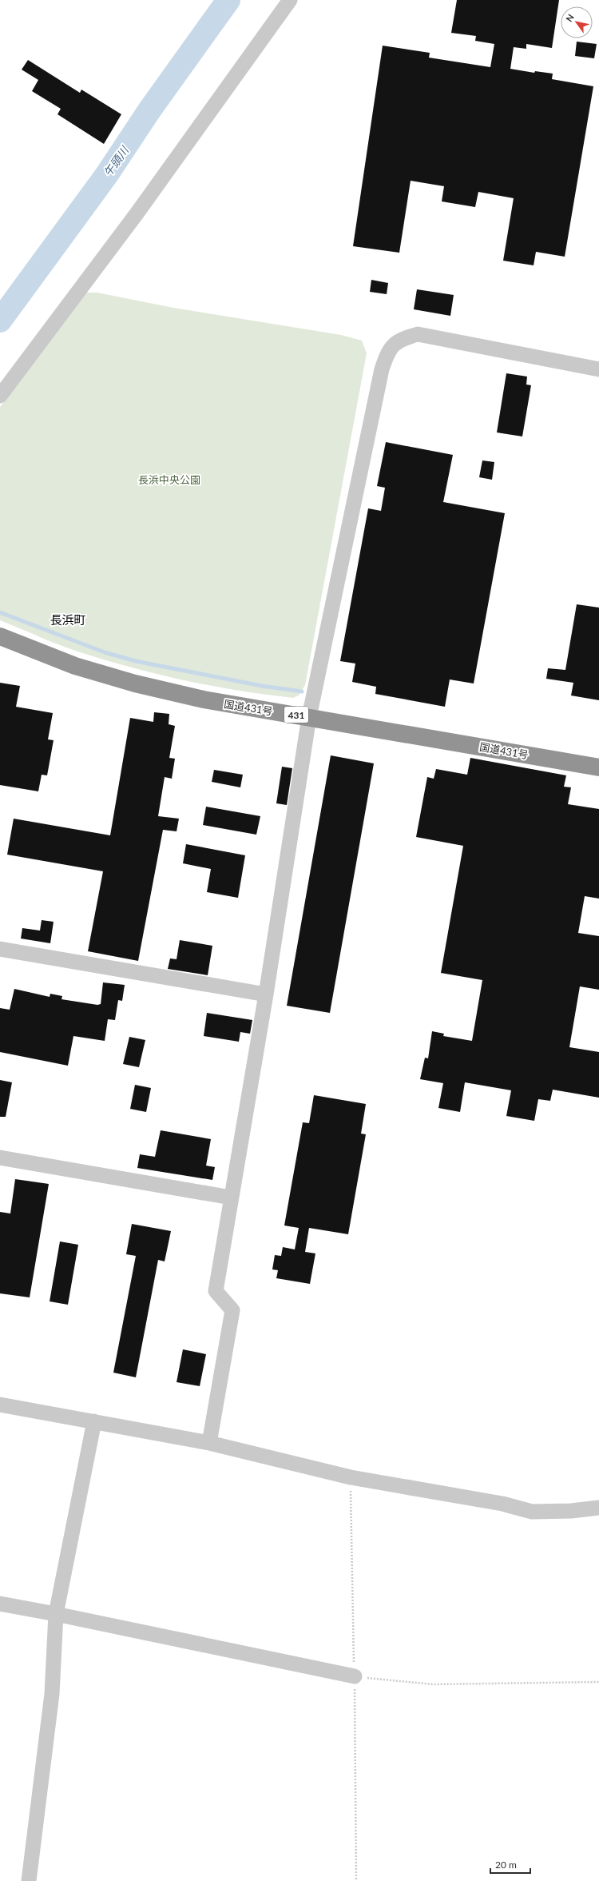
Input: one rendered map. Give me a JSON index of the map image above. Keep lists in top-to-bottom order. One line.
{"streets":{"highway":["国道431号","431"]},"districts":["長浜町"],"water":["午頭川"],"parks":["長浜中央公園"],"scale_bar":"20 m","north":"top left"}
